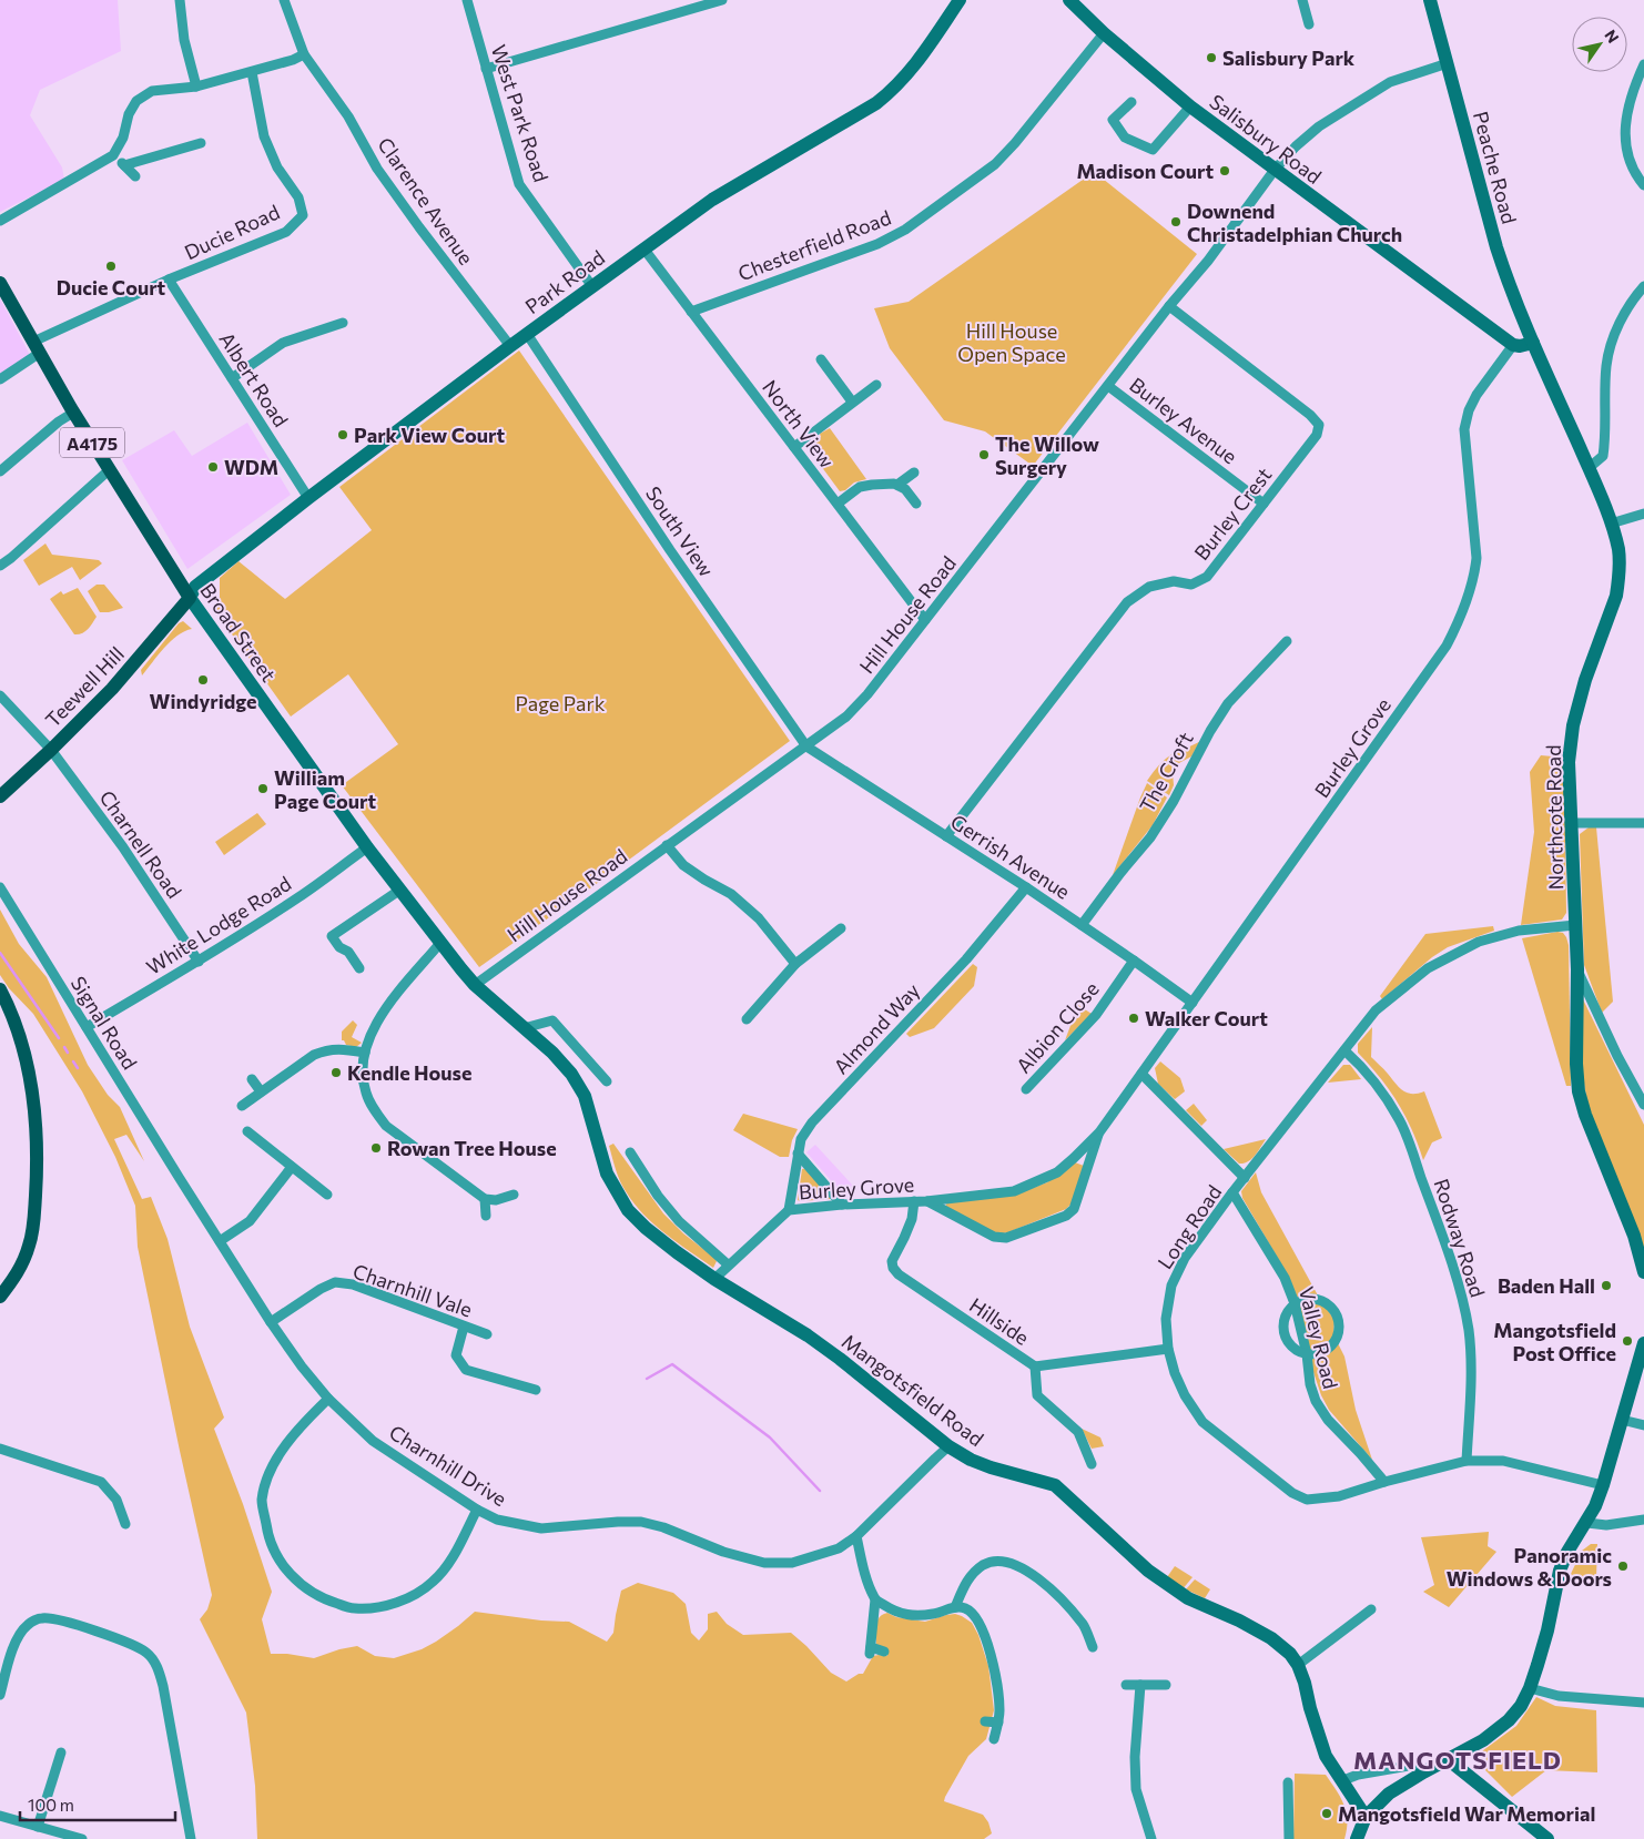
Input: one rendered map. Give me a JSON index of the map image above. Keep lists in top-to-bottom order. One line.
{"streets":{"main road":["A4175","Broad Street","Teewell Hill"],"street":["West Park Road","Salisbury Road","Peache Road","Clarence Avenue","Ducie Road","Chesterfield Road","Park Road","Albert Road","Burley Avenue","North View","Burley Crest","South View","Hill House Road","Burley Grove","The Croft","Northcote Road","Charnell Road","Gerrish Avenue","White Lodge Road","Signal Road","Albion Close","Almond Way","Long Road","Rodway Road","Charnhill Vale","Hillside","Valley Road","Mangotsfield Road","Charnhill Drive"]},"crossings":[["West Park Road","Park Road"],["Salisbury Road","Chesterfield Road"],["Salisbury Road","Hill House Road"],["Salisbury Road","Burley Grove"],["Peache Road","Hill House Road"],["Peache Road","Northcote Road"],["Clarence Avenue","Park Road"],["Ducie Road","Albert Road"],["Ducie Road","Broad Street"],["Chesterfield Road","North View"],["Park Road","Albert Road"],["Park Road","North View"],["Park Road","South View"],["Park Road","Broad Street"],["Park Road","Teewell Hill"],["Burley Avenue","Burley Crest"],["Burley Avenue","Hill House Road"],["North View","Hill House Road"],["Burley Crest","Hill House Road"],["Burley Crest","Gerrish Avenue"],["South View","Hill House Road"],["South View","Gerrish Avenue"],["Hill House Road","Broad Street"],["Hill House Road","Gerrish Avenue"],["Hill House Road","Mangotsfield Road"],["Broad Street","Teewell Hill"],["Broad Street","White Lodge Road"],["Broad Street","Mangotsfield Road"],["Teewell Hill","Charnell Road"],["Burley Grove","Gerrish Avenue"],["Burley Grove","Almond Way"],["Burley Grove","Hillside"],["Burley Grove","Mangotsfield Road"],["The Croft","Gerrish Avenue"],["Northcote Road","Long Road"],["Charnell Road","White Lodge Road"],["Gerrish Avenue","Albion Close"],["Gerrish Avenue","Almond Way"],["White Lodge Road","Signal Road"],["Signal Road","Charnhill Drive"],["Long Road","Rodway Road"],["Long Road","Hillside"],["Long Road","Valley Road"],["Charnhill Vale","Charnhill Drive"],["Mangotsfield Road","Charnhill Drive"]],"districts":["MANGOTSFIELD"],"parks":["Hill House Open Space","Page Park"],"places":["Salisbury Park","Madison Court","Downend Christadelphian Church","Ducie Court","Park View Court","The Willow Surgery","WDM","Windyridge","William Page Court","Walker Court","Kendle House","Rowan Tree House","Baden Hall","Mangotsfield Post Office","Panoramic Windows & Doors","Mangotsfield War Memorial"],"scale_bar":"100 m","north":"top right"}
